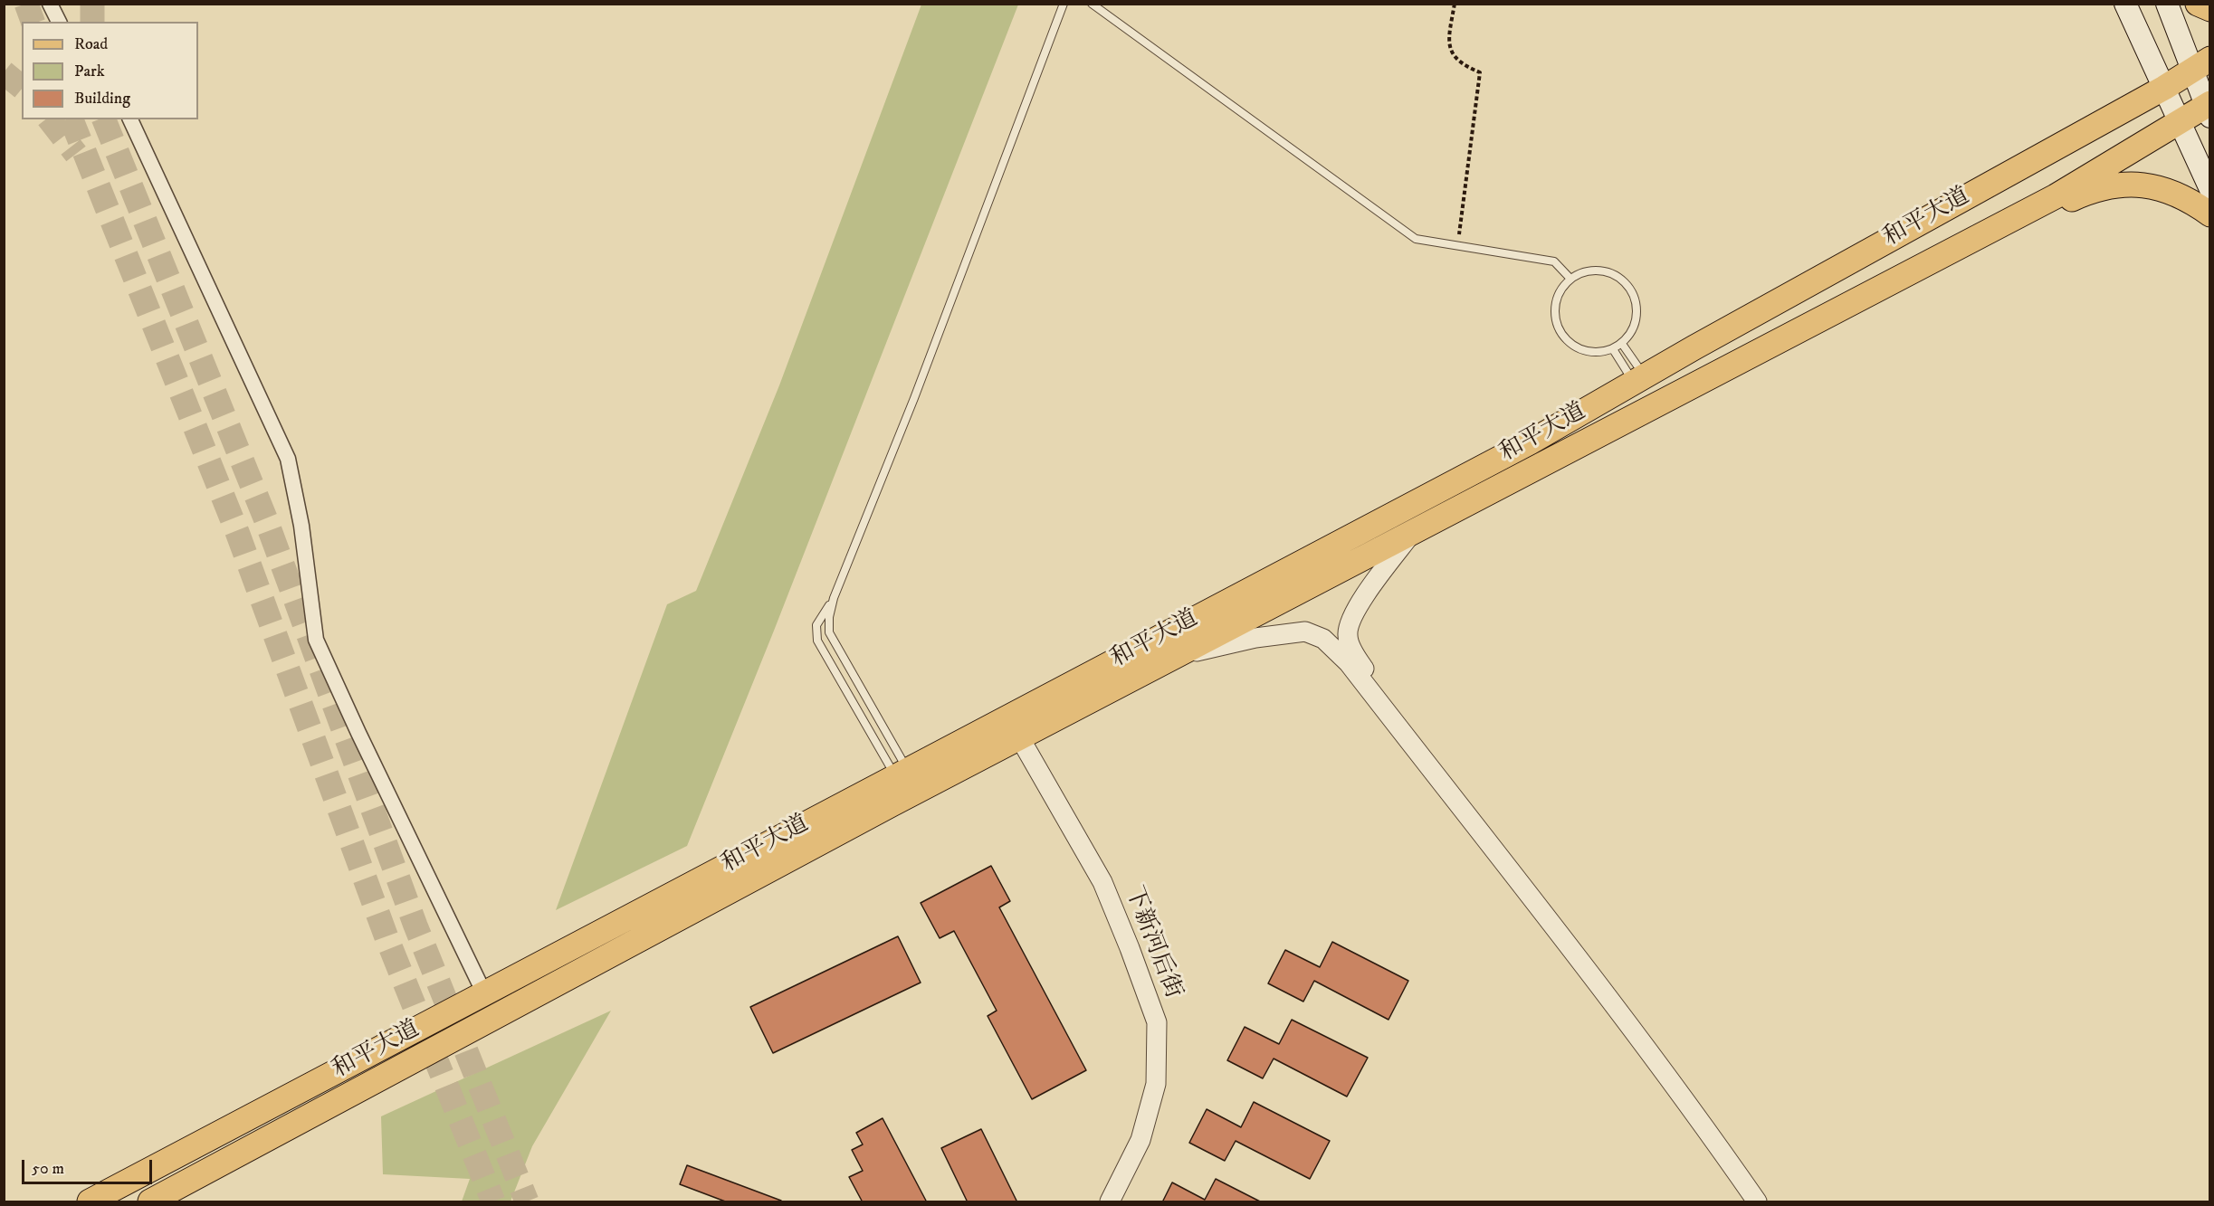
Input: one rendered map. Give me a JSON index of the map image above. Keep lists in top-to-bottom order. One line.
{"streets":{"main road":["和平大道"],"street":["下新河后街"]},"crossings":[["和平大道","下新河后街"]],"legend":["Road","Park","Building"],"scale_bar":"50 m"}
